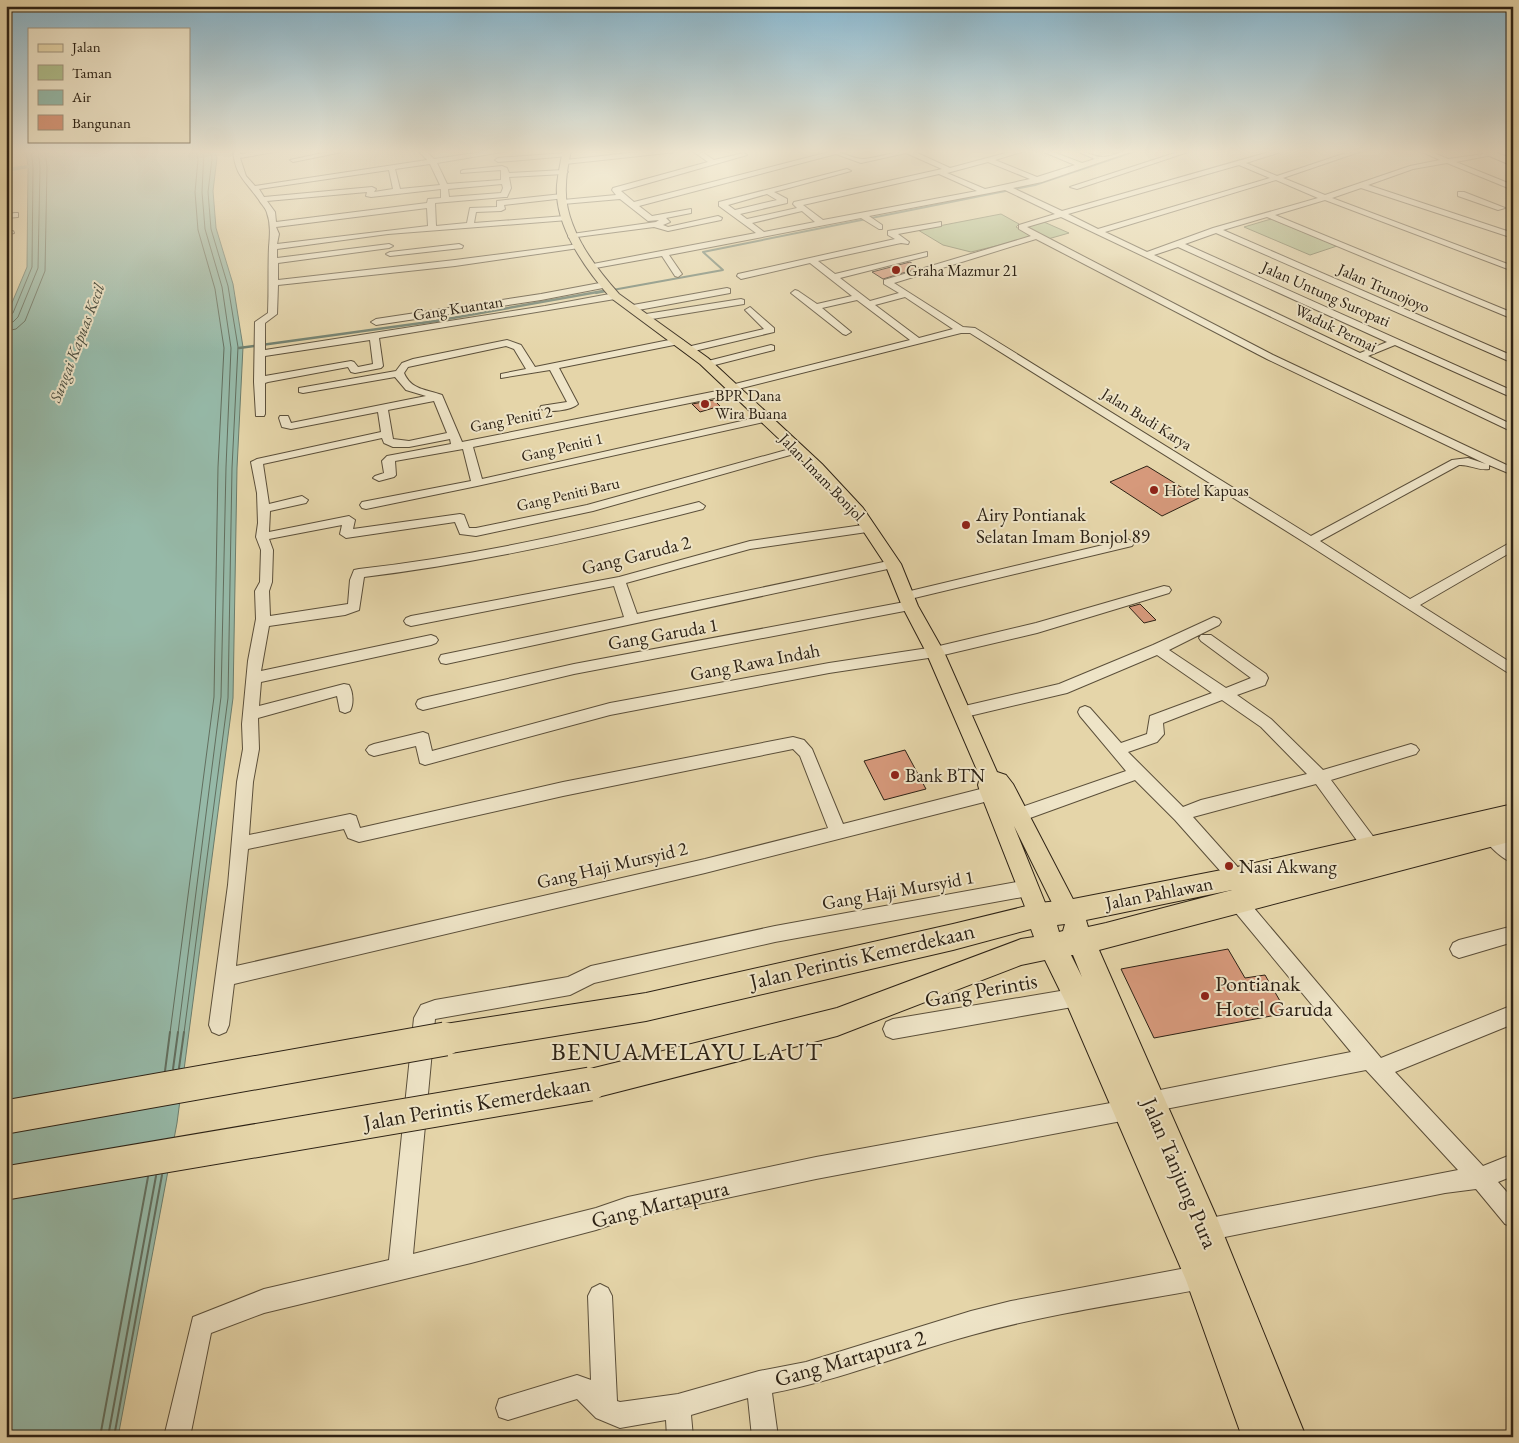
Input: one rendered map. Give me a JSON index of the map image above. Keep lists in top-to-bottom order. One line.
{"streets":{"highway":["Jalan Pahlawan","Jalan Perintis Kemerdekaan","Jalan Tanjung Pura"],"main road":["Jalan Imam Bonjol"],"street":["Jalan Trunojoyo","Jalan Untung Suropati","Gang Kuantan","Waduk Permai","Gang Peniti 2","Jalan Budi Karya","Gang Peniti 1","Gang Peniti Baru","Gang Garuda 2","Gang Garuda 1","Gang Rawa Indah","Gang Haji Mursyid 2","Gang Haji Mursyid 1","Gang Perintis","Gang Martapura","Gang Martapura 2"]},"crossings":[["Gang Kuantan","Jalan Imam Bonjol"],["Gang Peniti 2","Jalan Budi Karya"],["Gang Peniti 2","Jalan Imam Bonjol"],["Jalan Budi Karya","Jalan Imam Bonjol"],["Gang Peniti 1","Jalan Imam Bonjol"],["Jalan Imam Bonjol","Gang Peniti Baru"],["Jalan Imam Bonjol","Gang Garuda 2"],["Jalan Imam Bonjol","Gang Garuda 1"],["Jalan Imam Bonjol","Gang Rawa Indah"],["Jalan Imam Bonjol","Gang Haji Mursyid 2"],["Jalan Imam Bonjol","Gang Haji Mursyid 1"],["Jalan Imam Bonjol","Jalan Pahlawan"],["Jalan Imam Bonjol","Jalan Perintis Kemerdekaan"],["Jalan Imam Bonjol","Jalan Tanjung Pura"],["Gang Haji Mursyid 1","Gang Martapura"],["Jalan Pahlawan","Jalan Perintis Kemerdekaan"],["Jalan Pahlawan","Jalan Tanjung Pura"],["Jalan Perintis Kemerdekaan","Jalan Tanjung Pura"],["Gang Perintis","Jalan Tanjung Pura"],["Jalan Tanjung Pura","Gang Martapura"],["Jalan Tanjung Pura","Gang Martapura 2"]],"districts":["BENUAMELAYU LAUT"],"water":["Sungai Kapuas Kecil"],"places":["Graha Mazmur 21","BPR Dana Wira Buana","Hotel Kapuas","Airy Pontianak Selatan Imam Bonjol 89","Bank BTN","Nasi Akwang","Pontianak Hotel Garuda"],"legend":["Jalan","Taman","Air","Bangunan"]}
